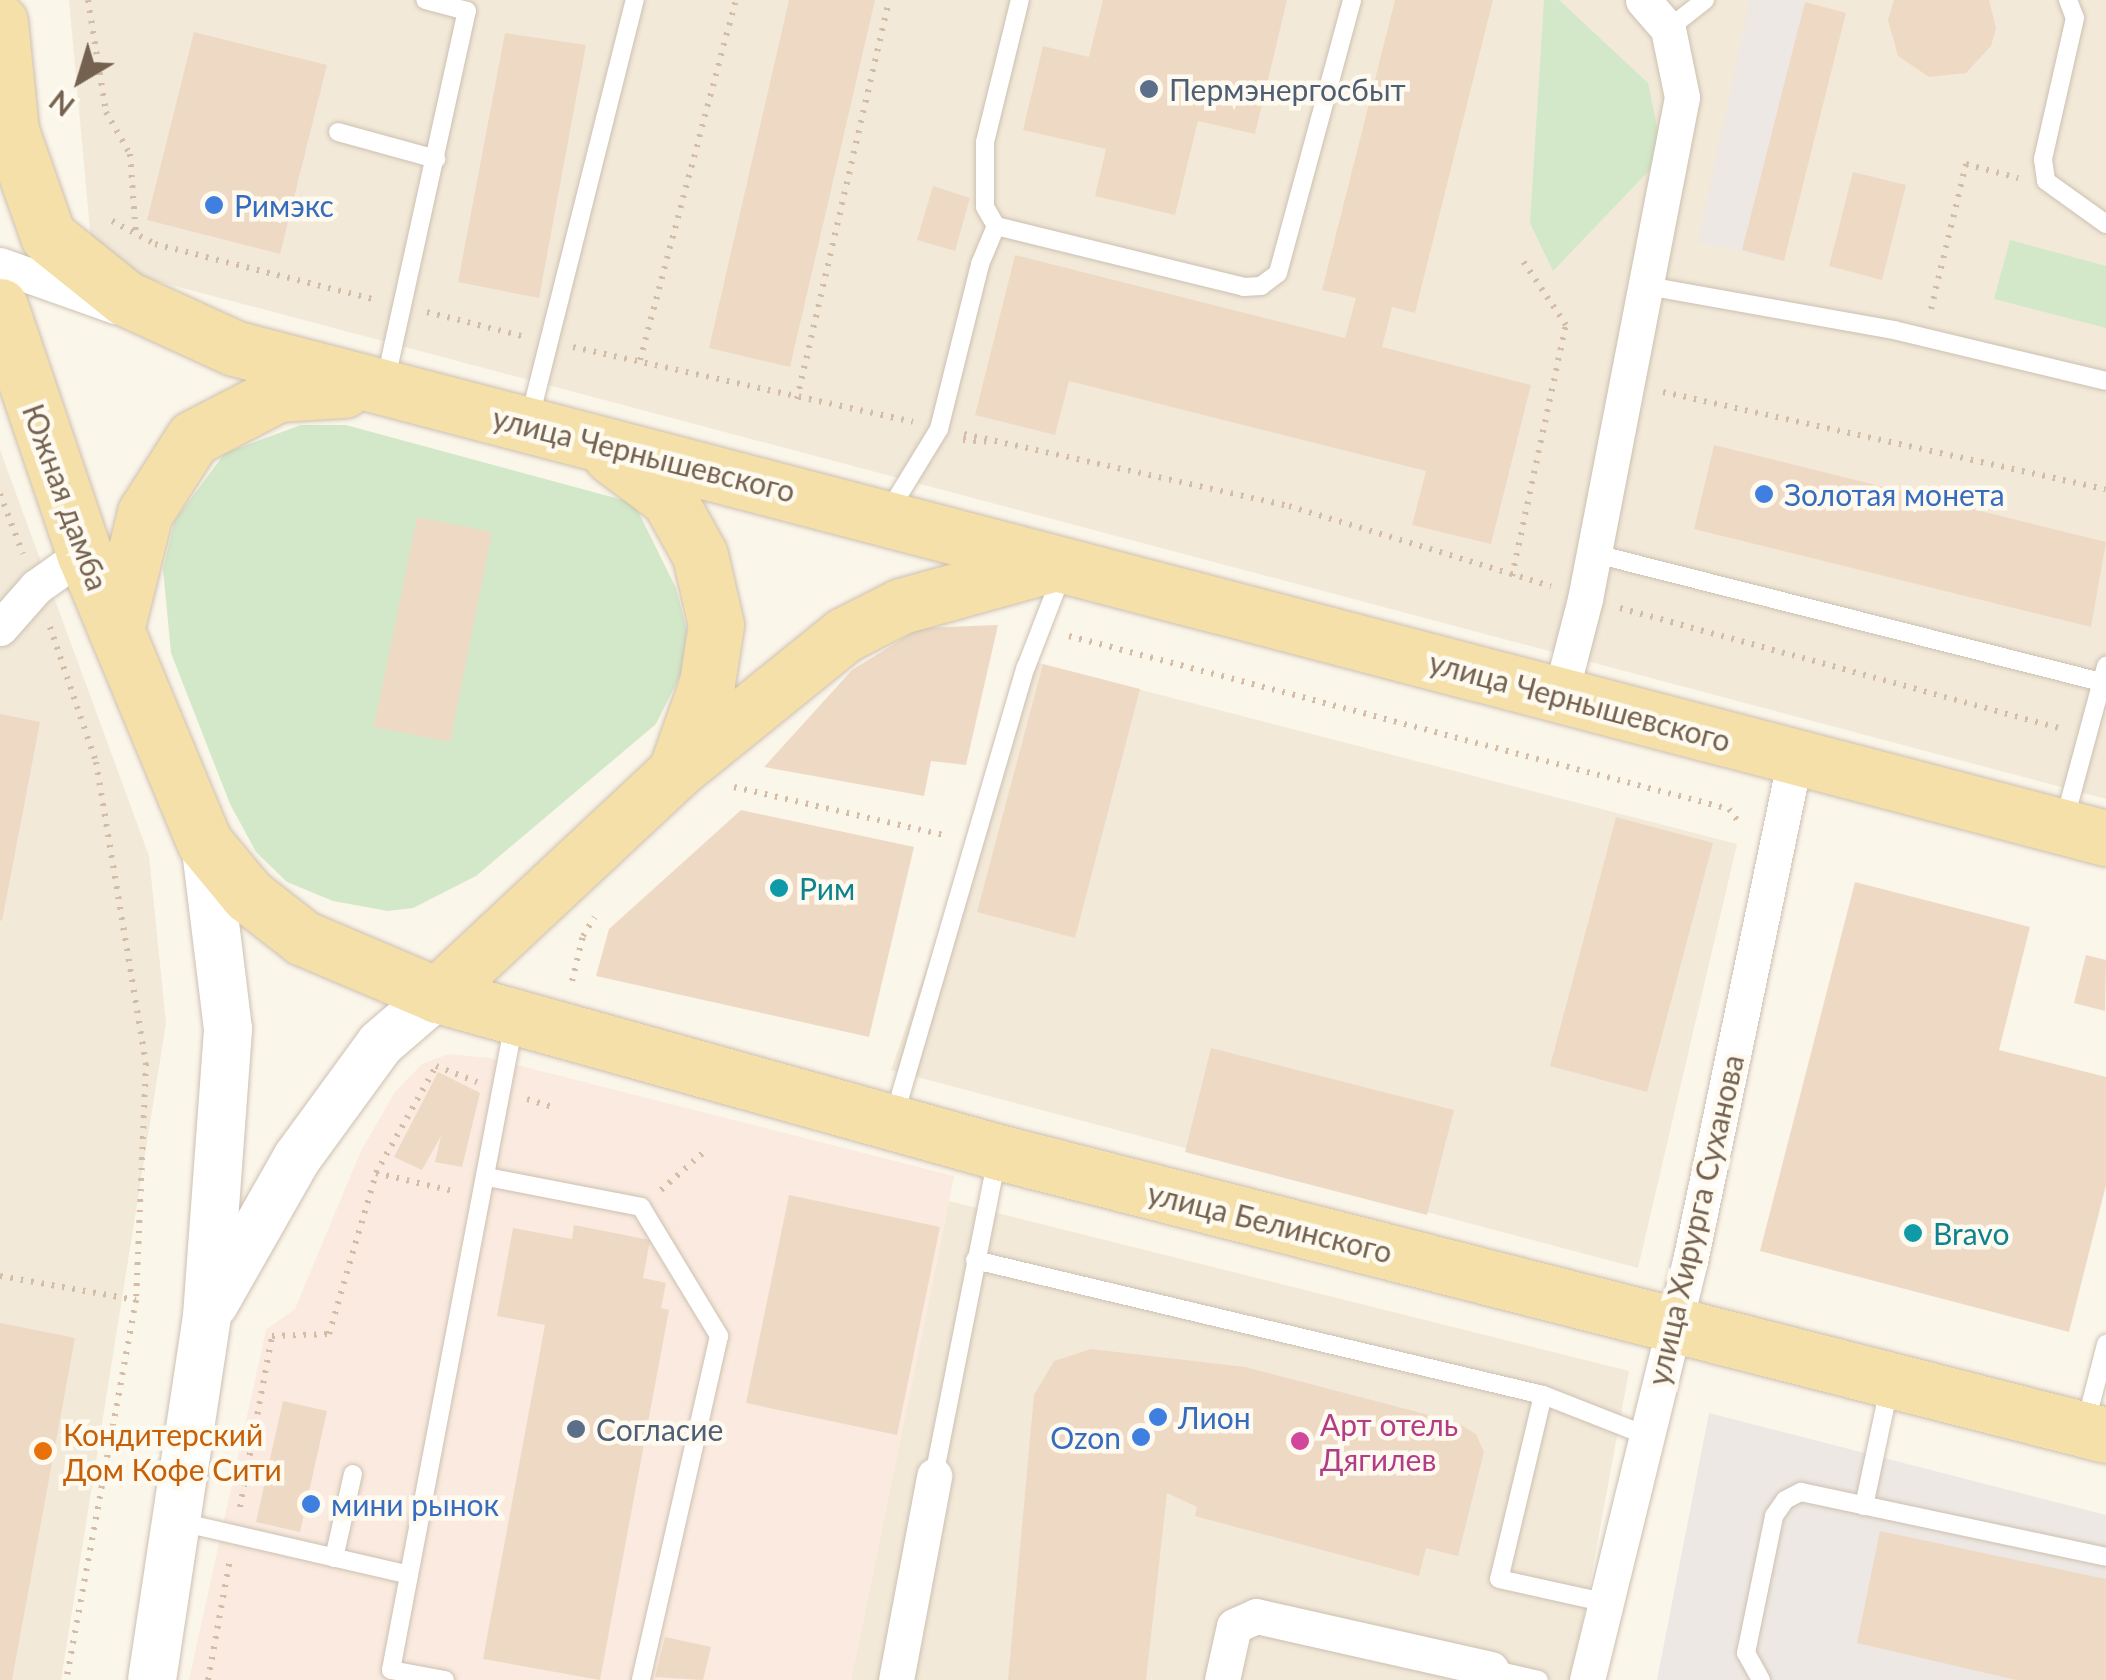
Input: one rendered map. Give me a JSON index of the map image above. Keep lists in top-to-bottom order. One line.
{"streets":{"main road":["улица Чернышевского","Южная дамба","улица Белинского"],"street":["улица Хирурга Суханова"]},"crossings":[["улица Чернышевского","улица Хирурга Суханова"],["Южная дамба","улица Белинского"],["улица Хирурга Суханова","улица Белинского"]],"places":["Пермэнергосбыт","Римэкс","Золотая монета","Рим","Bravo","Лион","Согласие","Ozon","Арт отель Дягилев","Кондитерский Дом Кофе Сити","мини рынок"],"north":"bottom left"}
